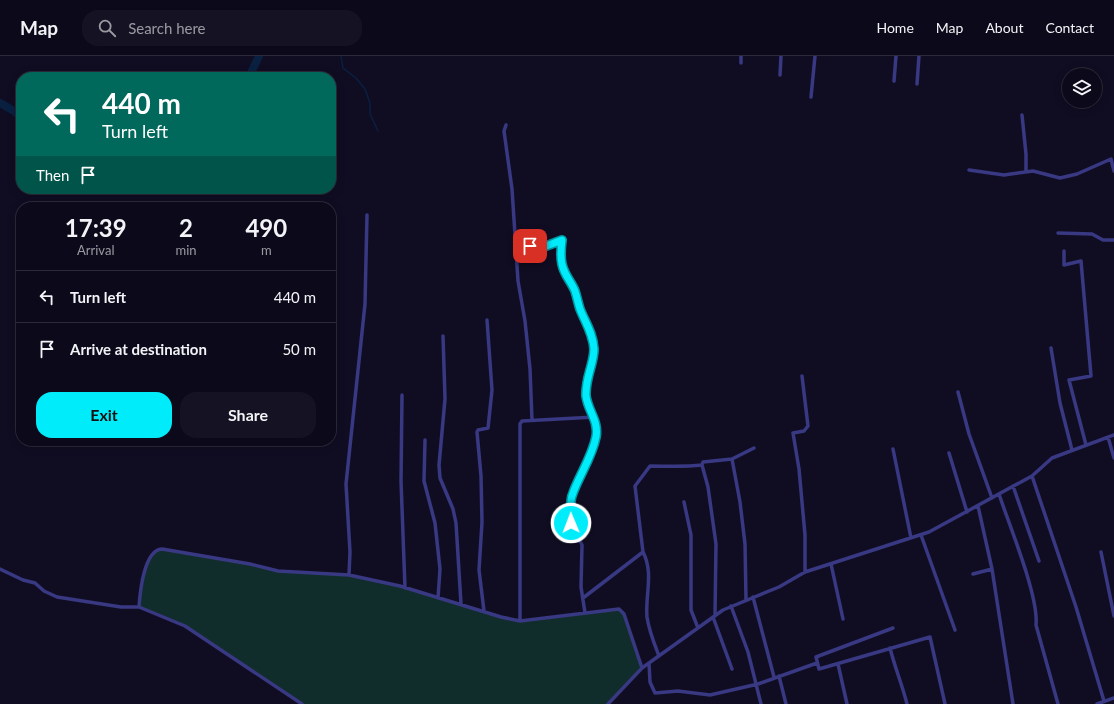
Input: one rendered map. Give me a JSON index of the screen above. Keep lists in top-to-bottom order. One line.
{"page":{"header":"Map","search":"Search here","nav":["Home","Map","About","Contact"],"turn":["440 m","Turn left"],"then":"Then","eta":["17:39","Arrival","2","min","490","m"],"list":[{"name":"Turn left","value":"440 m"},{"name":"Arrive at destination","value":"50 m"}],"buttons":["Exit","Share"]}}
